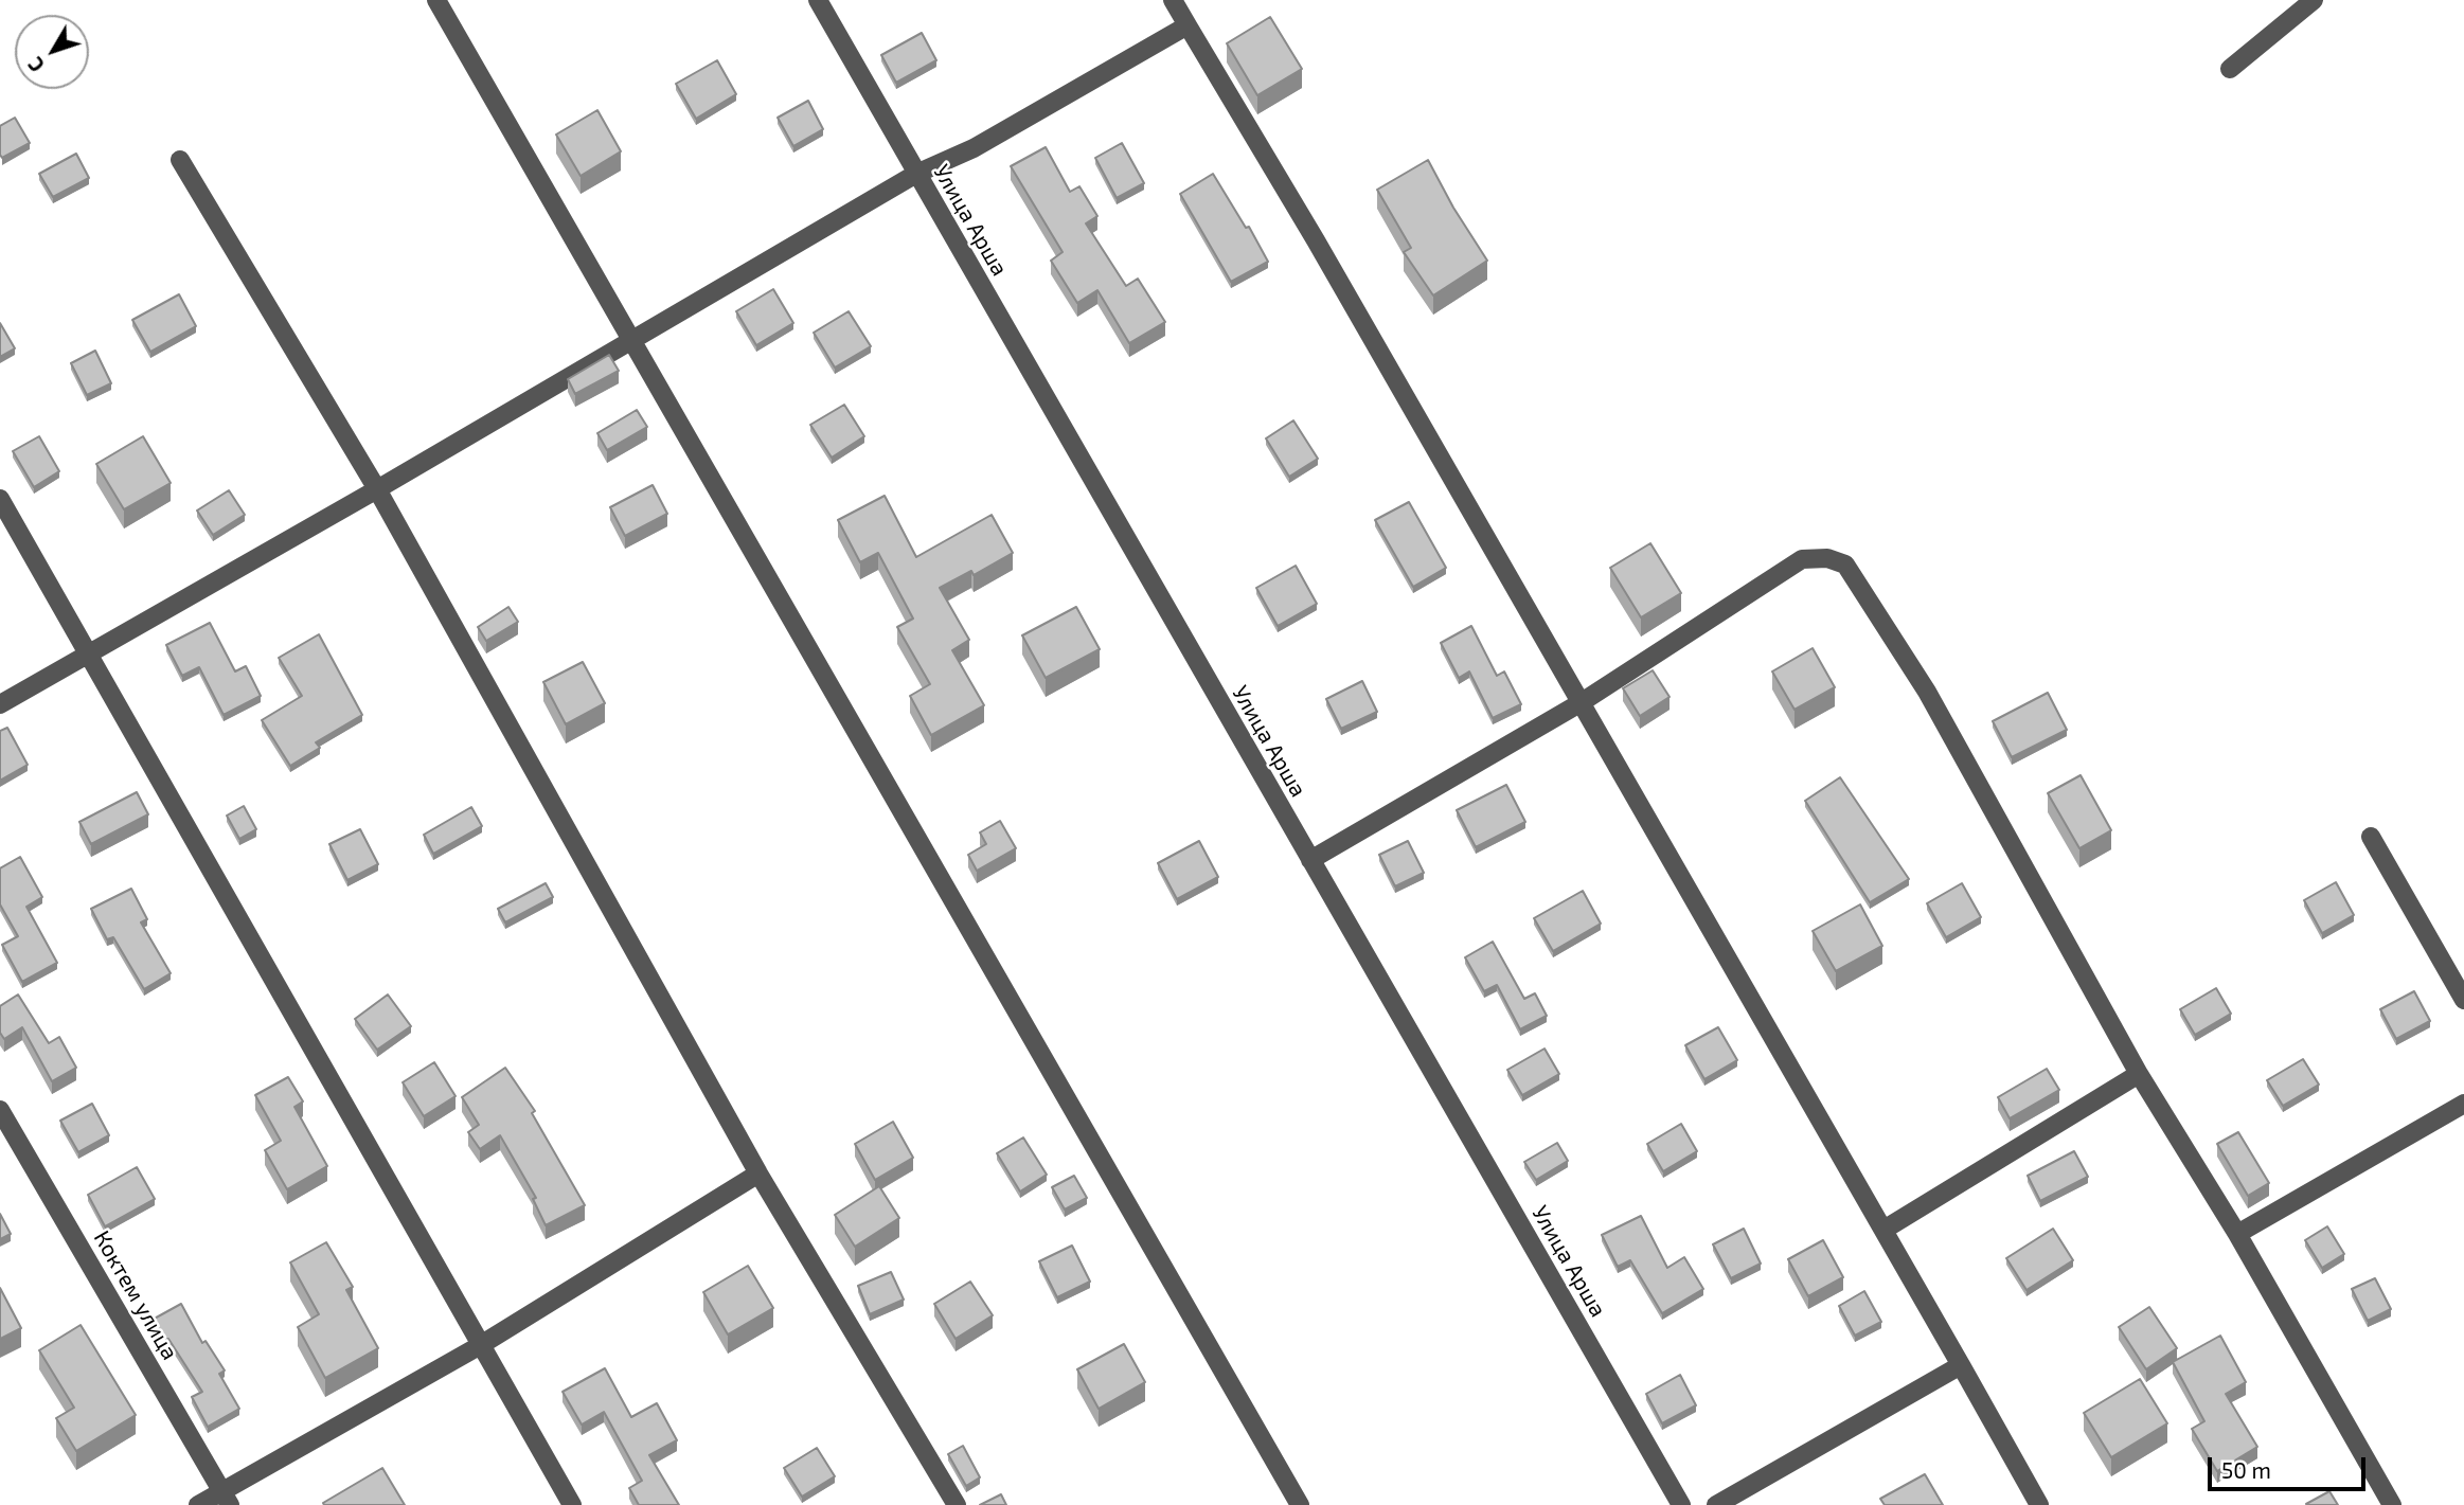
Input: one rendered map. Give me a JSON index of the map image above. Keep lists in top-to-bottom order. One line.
{"streets":{"street":["Улица Арша","Коктем улица"]},"scale_bar":"50 m","north":"bottom left"}
